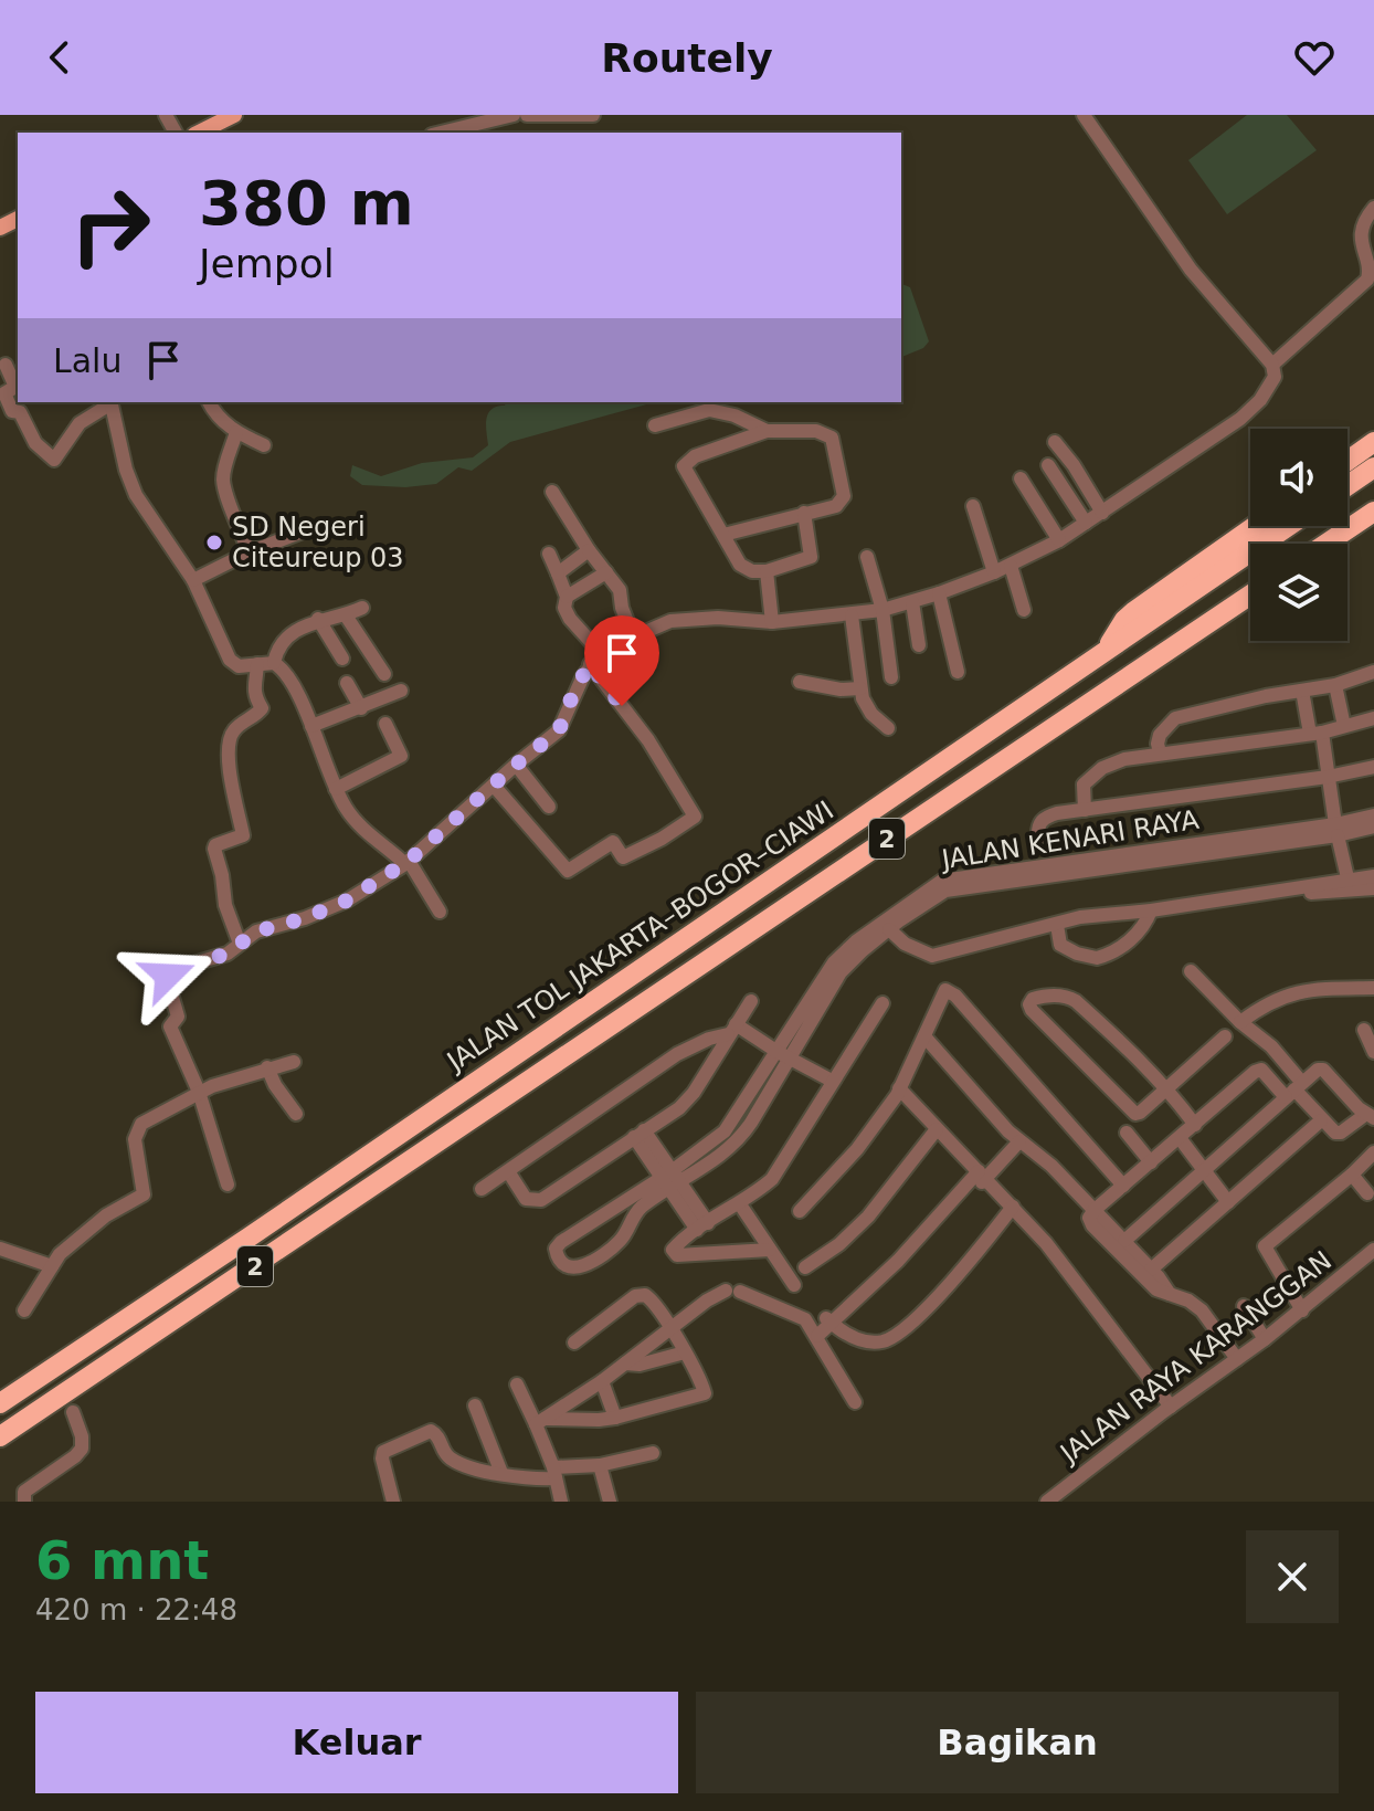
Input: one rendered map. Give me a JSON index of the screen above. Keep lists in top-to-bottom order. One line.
{"streets":{"highway":["2","JALAN TOL JAKARTA–BOGOR–CIAWI"],"street":["JALAN KENARI RAYA","JALAN RAYA KARANGGAN"]},"places":["SD Negeri Citeureup 03"],"page":{"header":"Routely","turn":["380 m","Jempol"],"then":"Lalu","heading":["6 mnt","420 m · 22:48"],"buttons":["Keluar","Bagikan"]}}
